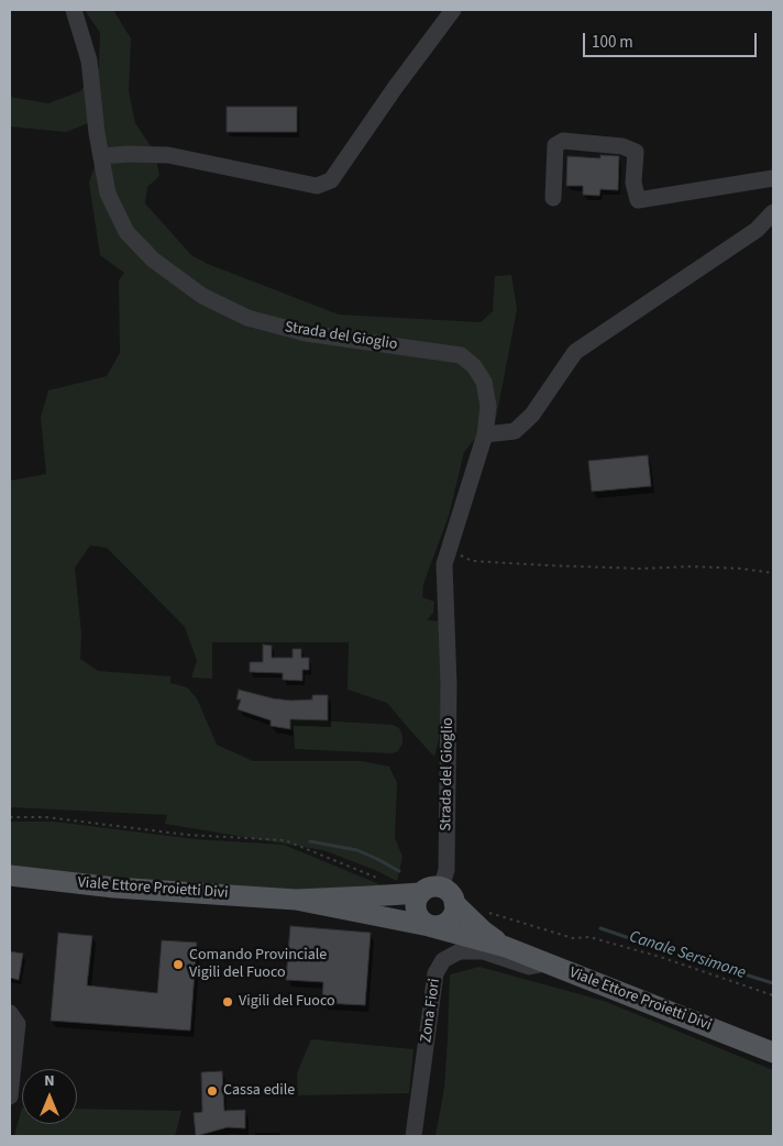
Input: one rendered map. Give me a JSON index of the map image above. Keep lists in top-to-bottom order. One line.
{"streets":{"main road":["Viale Ettore Proietti Divi"],"street":["Strada del Gioglio","Zona Fiori"]},"crossings":[["Strada del Gioglio","Viale Ettore Proietti Divi"],["Viale Ettore Proietti Divi","Zona Fiori"]],"water":["Canale Sersimone"],"places":["Comando Provinciale Vigili del Fuoco","Vigili del Fuoco","Cassa edile"],"scale_bar":"100 m","north":"top"}
